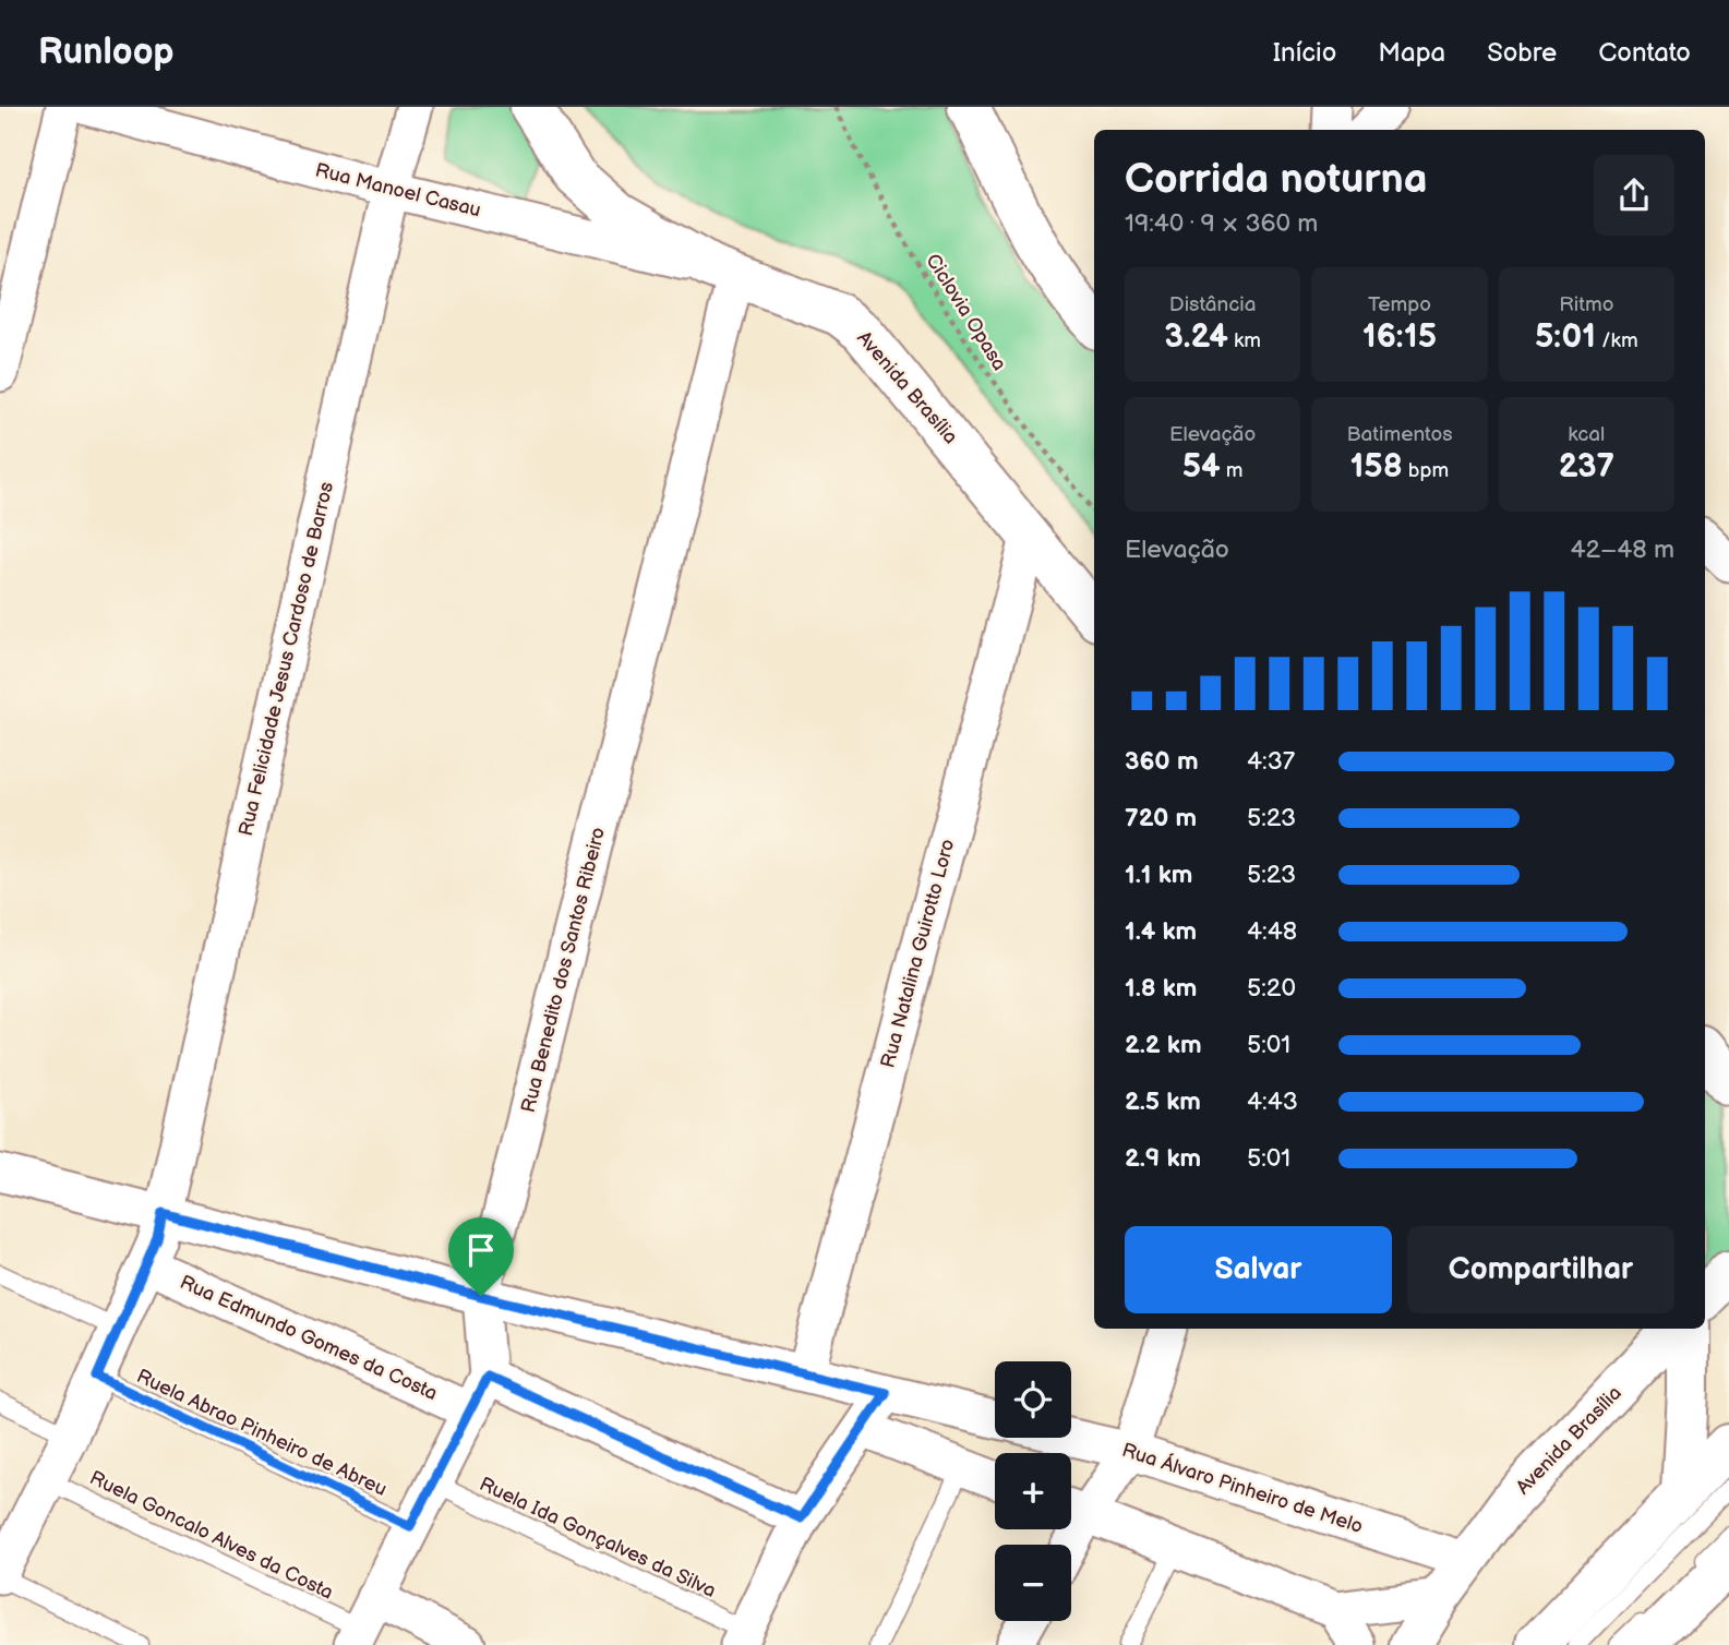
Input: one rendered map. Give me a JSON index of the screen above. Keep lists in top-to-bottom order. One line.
{"streets":{"main road":["Avenida Brasília"],"street":["Rua Manoel Casau","Rua Felicidade Jesus Cardoso de Barros","Rua Natalina Guirotto Loro","Rua Benedito dos Santos Ribeiro","Rua Edmundo Gomes da Costa","Rua Álvaro Pinheiro de Melo"],"lane":["Ruela Abrao Pinheiro de Abreu","Ruela Goncalo Alves da Costa","Ruela Ida Gonçalves da Silva"],"path":["Ciclovia Opasa"]},"crossings":[["Rua Manoel Casau","Avenida Brasília"],["Rua Manoel Casau","Rua Felicidade Jesus Cardoso de Barros"],["Rua Manoel Casau","Rua Benedito dos Santos Ribeiro"],["Avenida Brasília","Rua Natalina Guirotto Loro"],["Avenida Brasília","Rua Benedito dos Santos Ribeiro"],["Avenida Brasília","Rua Álvaro Pinheiro de Melo"],["Rua Felicidade Jesus Cardoso de Barros","Rua Edmundo Gomes da Costa"],["Rua Felicidade Jesus Cardoso de Barros","Ruela Abrao Pinheiro de Abreu"],["Rua Felicidade Jesus Cardoso de Barros","Ruela Goncalo Alves da Costa"],["Rua Benedito dos Santos Ribeiro","Rua Edmundo Gomes da Costa"],["Rua Benedito dos Santos Ribeiro","Ruela Abrao Pinheiro de Abreu"],["Rua Benedito dos Santos Ribeiro","Ruela Goncalo Alves da Costa"],["Rua Benedito dos Santos Ribeiro","Ruela Ida Gonçalves da Silva"]],"page":{"header":"Runloop","nav":["Início","Mapa","Sobre","Contato"],"heading":["Corrida noturna","19:40 · 9 × 360 m"],"stats":[["Distância","3.24 km"],["Tempo","16:15"],["Ritmo","5:01 /km"],["Elevação","54 m"],["Batimentos","158 bpm"],["kcal","237"]],"chart":["Elevação","42–48 m"],"list":[{"name":"360 m","note":"4:37"},{"name":"720 m","note":"5:23"},{"name":"1.1 km","note":"5:23"},{"name":"1.4 km","note":"4:48"},{"name":"1.8 km","note":"5:20"},{"name":"2.2 km","note":"5:01"},{"name":"2.5 km","note":"4:43"},{"name":"2.9 km","note":"5:01"}],"buttons":["Salvar","Compartilhar"],"map_buttons":["+","−"]}}
